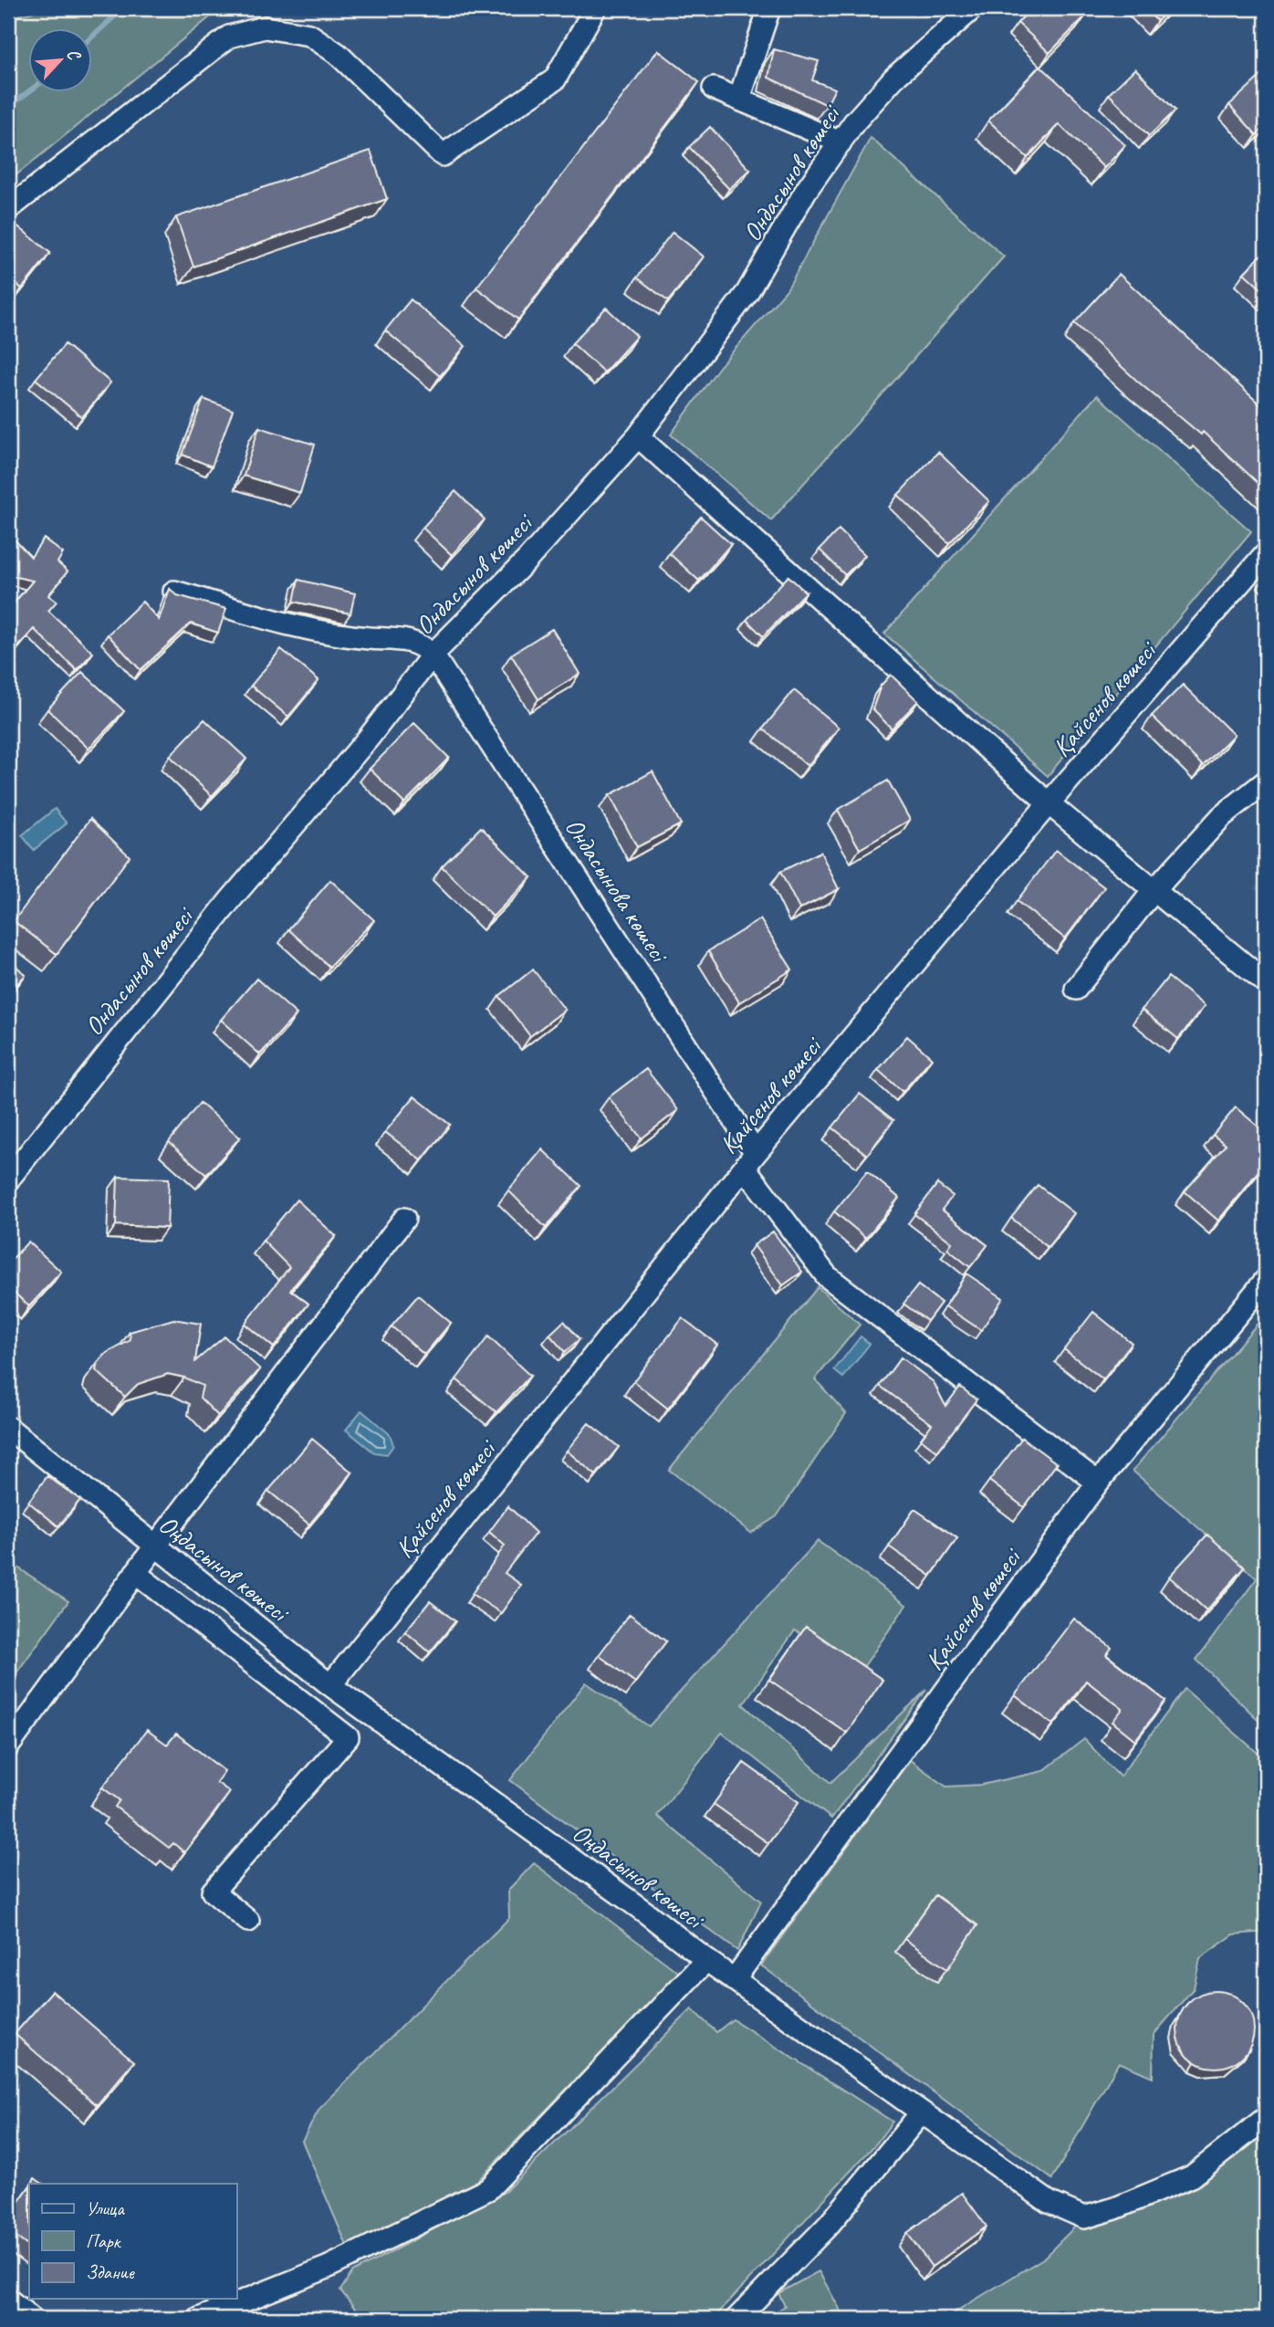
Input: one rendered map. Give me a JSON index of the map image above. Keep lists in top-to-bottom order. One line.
{"streets":{"street":["Ондасынов көшесі","Қайсенов көшесі","Ондасынова көшесі","Оңдасынов көшесі"]},"crossings":[["Ондасынов көшесі","Ондасынова көшесі"],["Қайсенов көшесі","Ондасынова көшесі"],["Қайсенов көшесі","Оңдасынов көшесі"]],"legend":["Улица","Парк","Здание"],"north":"top right"}
